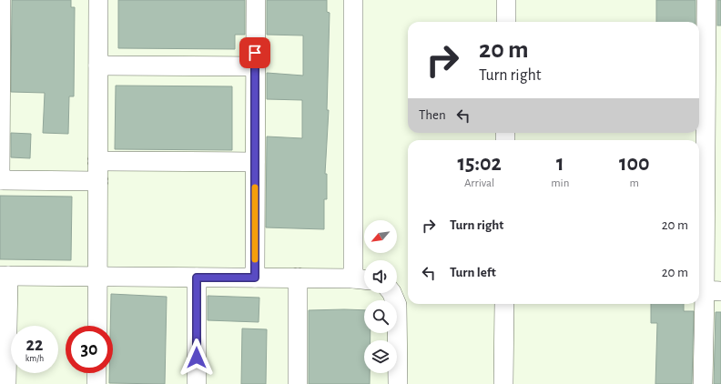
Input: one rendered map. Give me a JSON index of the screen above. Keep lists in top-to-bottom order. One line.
{"north":"bottom left","page":{"turn":["20 m","Turn right"],"then":"Then","eta":["15:02","Arrival","1","min","100","m"],"list":[{"name":"Turn right","value":"20 m"},{"name":"Turn left","value":"20 m"}],"speed":"22 km/h","limit":"30"}}
